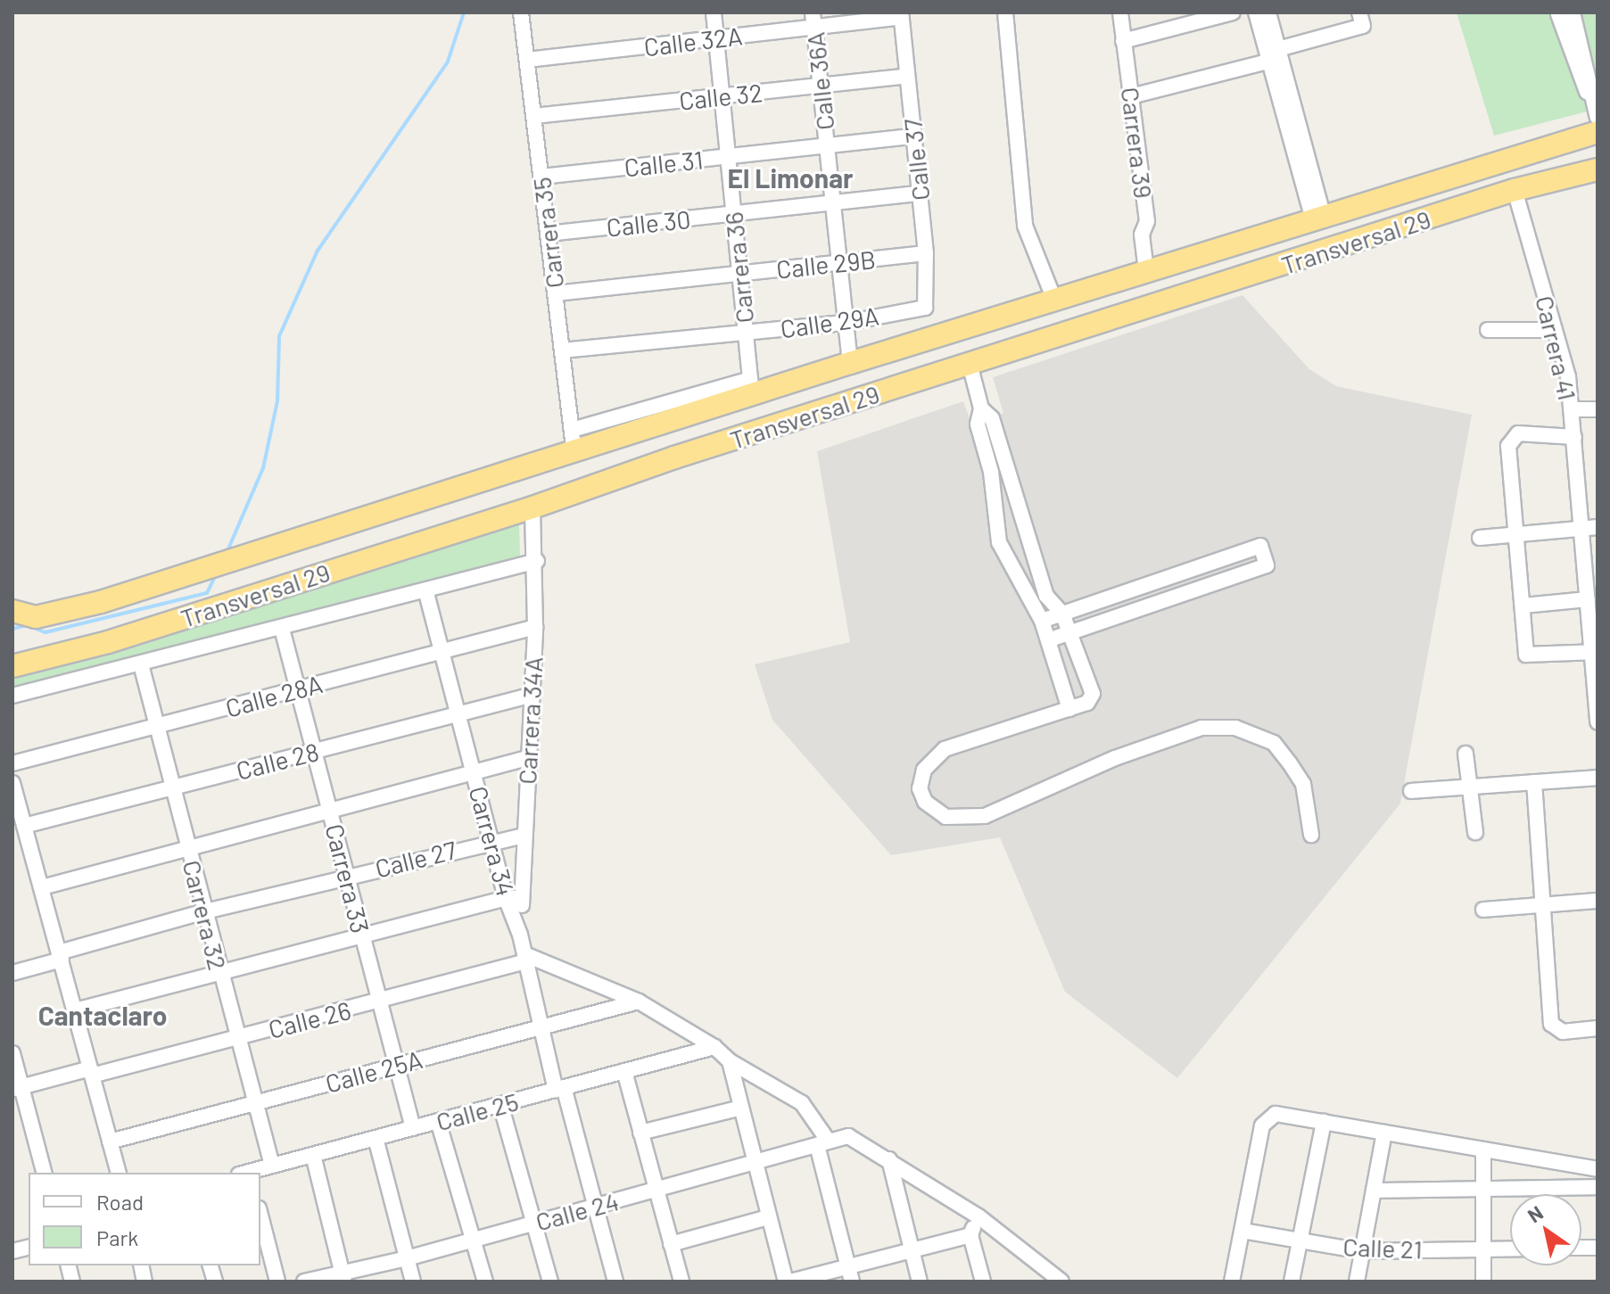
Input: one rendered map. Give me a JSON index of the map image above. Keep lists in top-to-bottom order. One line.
{"streets":{"highway":["Transversal 29"],"street":["Calle 32A","Calle 36A","Calle 32","Carrera 39","Calle 37","Calle 31","Calle 30","Carrera 35","Calle 29B","Carrera 36","Calle 29A","Carrera 41","Calle 28A","Carrera 34A","Calle 28","Carrera 34","Calle 27","Carrera 33","Carrera 32","Calle 26","Calle 25A","Calle 25","Calle 24","Calle 21"]},"crossings":[["Calle 32A","Calle 36A"],["Calle 32A","Calle 37"],["Calle 32A","Carrera 35"],["Calle 32A","Carrera 36"],["Calle 36A","Calle 32"],["Calle 36A","Calle 31"],["Calle 36A","Calle 30"],["Calle 36A","Transversal 29"],["Calle 36A","Calle 29B"],["Calle 36A","Calle 29A"],["Calle 32","Calle 37"],["Calle 32","Carrera 35"],["Calle 32","Carrera 36"],["Carrera 39","Transversal 29"],["Calle 37","Calle 31"],["Calle 37","Calle 30"],["Calle 37","Calle 29B"],["Calle 37","Calle 29A"],["Calle 31","Carrera 35"],["Calle 31","Carrera 36"],["Calle 30","Carrera 35"],["Calle 30","Carrera 36"],["Carrera 35","Transversal 29"],["Carrera 35","Calle 29B"],["Carrera 35","Calle 29A"],["Transversal 29","Carrera 36"],["Transversal 29","Carrera 41"],["Transversal 29","Carrera 34A"],["Calle 29B","Carrera 36"],["Carrera 36","Calle 29A"],["Calle 28A","Carrera 34A"],["Calle 28A","Carrera 34"],["Calle 28A","Carrera 33"],["Calle 28A","Carrera 32"],["Carrera 34A","Calle 28"],["Carrera 34A","Carrera 34"],["Carrera 34A","Calle 27"],["Calle 28","Carrera 34"],["Calle 28","Carrera 33"],["Calle 28","Carrera 32"],["Carrera 34","Calle 27"],["Carrera 34","Calle 26"],["Carrera 34","Calle 25A"],["Carrera 34","Calle 25"],["Carrera 34","Calle 24"],["Calle 27","Carrera 33"],["Calle 27","Carrera 32"],["Carrera 33","Calle 26"],["Carrera 33","Calle 25A"],["Carrera 33","Calle 25"],["Carrera 32","Calle 26"],["Carrera 32","Calle 25A"],["Carrera 32","Calle 25"]],"districts":["El Limonar","Cantaclaro"],"legend":["Road","Park"],"north":"top left"}
